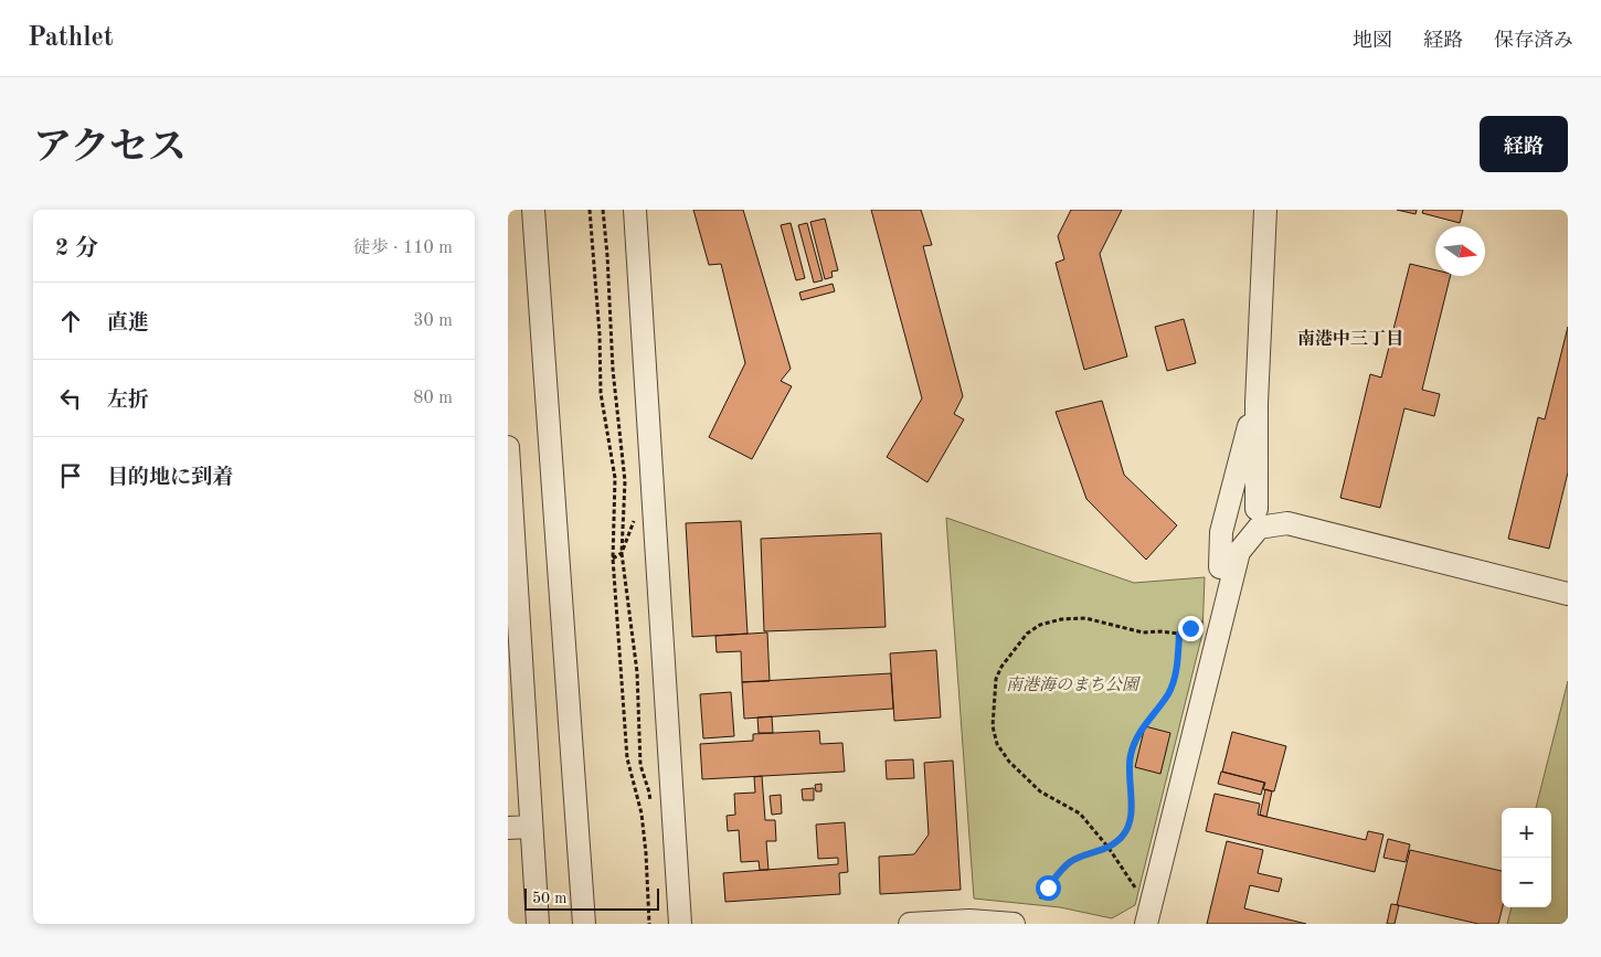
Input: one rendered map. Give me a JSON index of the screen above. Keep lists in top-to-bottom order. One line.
{"districts":["南港中三丁目"],"parks":["南港海のまち公園"],"scale_bar":"50 m","north":"right","page":{"header":"Pathlet","nav":["地図","経路","保存済み"],"title":"アクセス","buttons":"経路","heading":["2 分","徒歩 · 110 m"],"list":[["直進","30 m"],["左折","80 m"],"目的地に到着"],"map_buttons":["+","−"],"scale":"50 m"}}
